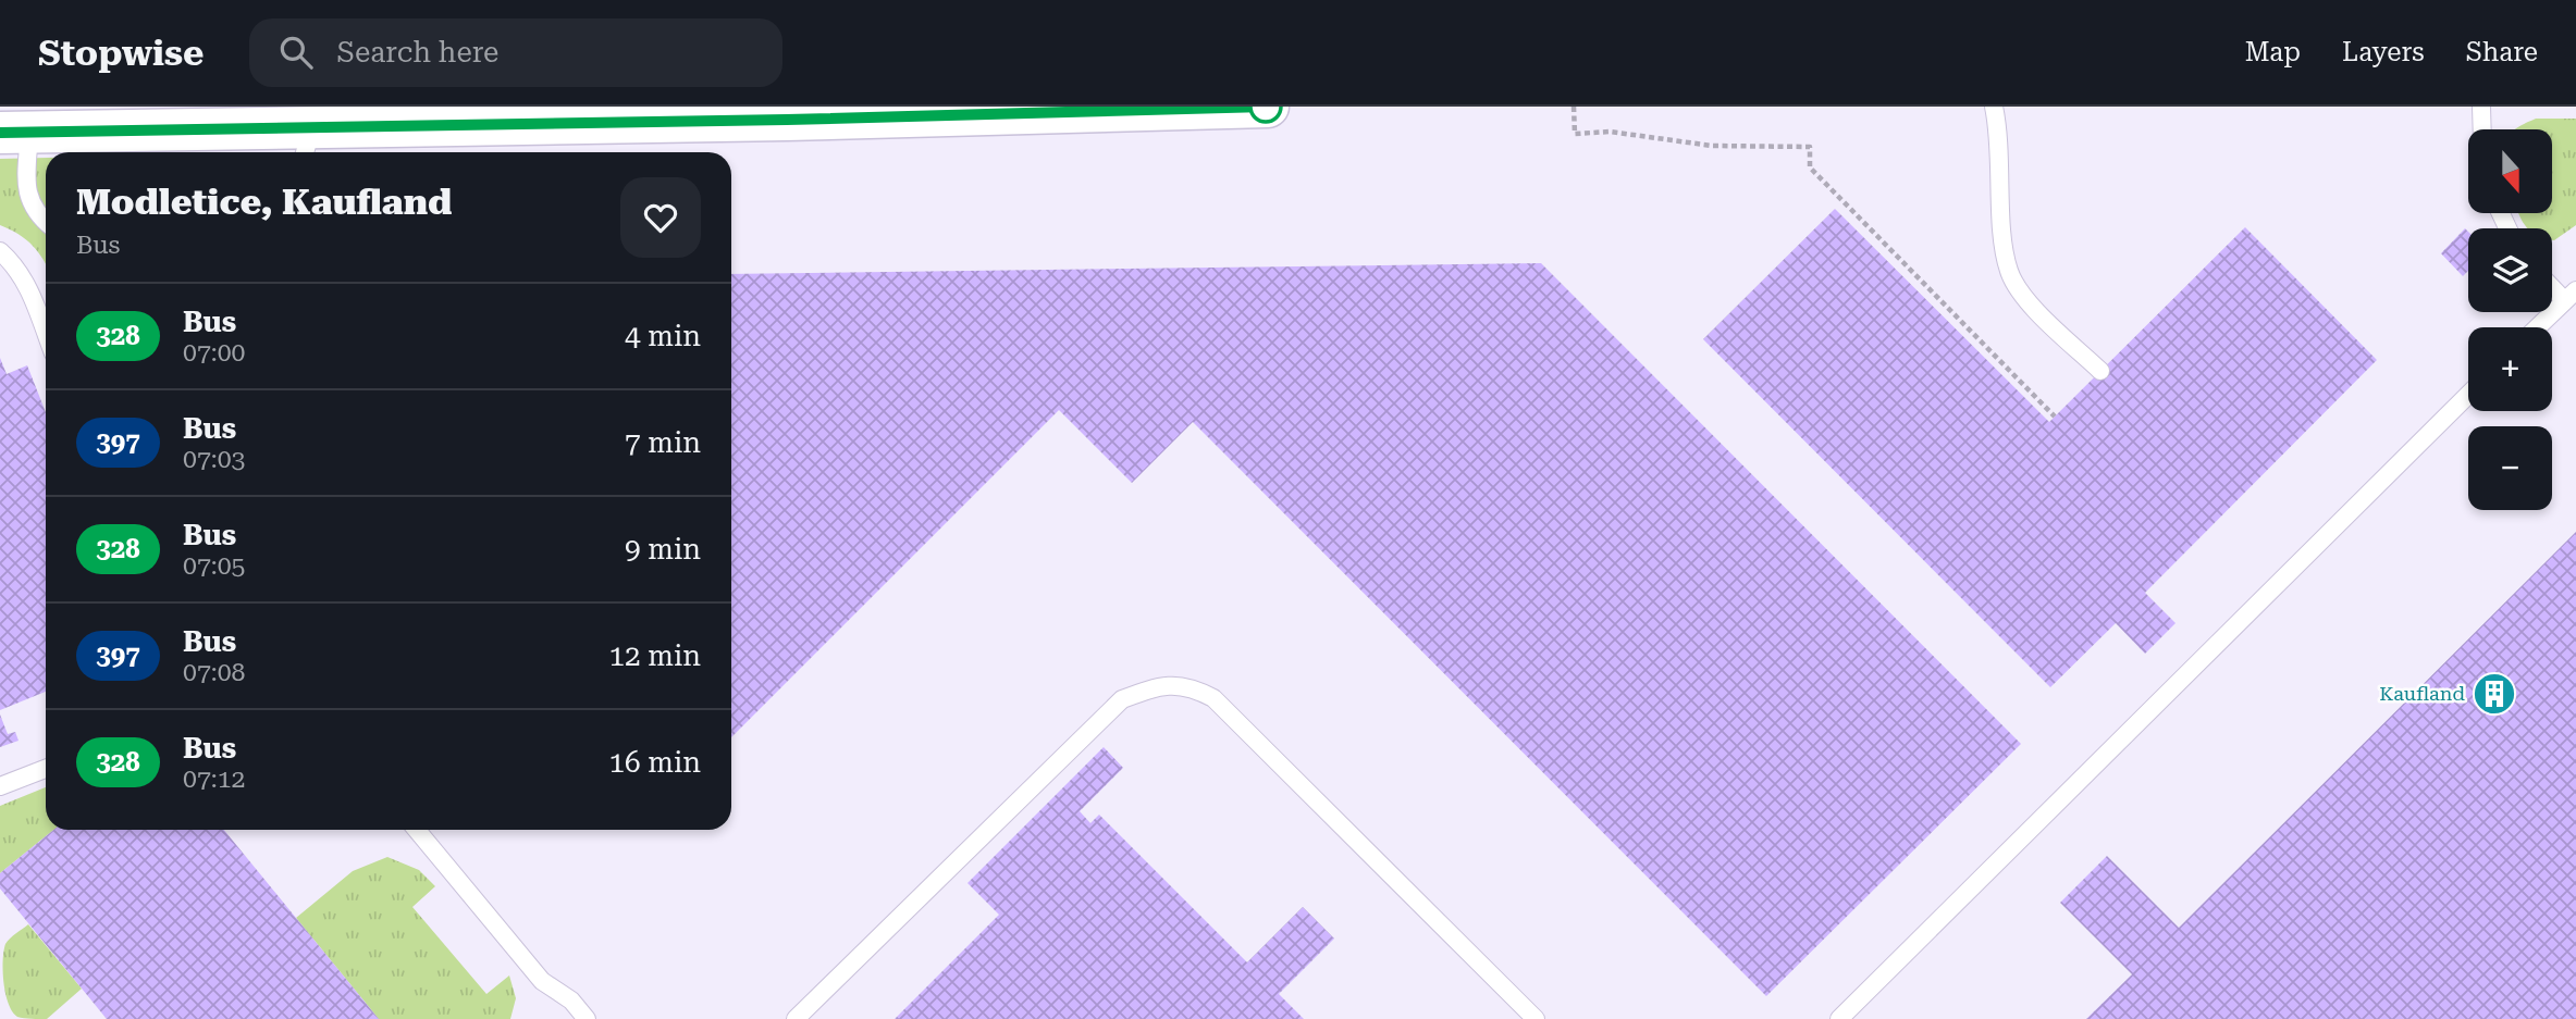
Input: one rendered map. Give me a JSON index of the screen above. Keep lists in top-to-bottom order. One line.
{"places":{"building":["Kaufland"]},"lines":["bus line 328"],"north":"bottom","page":{"header":"Stopwise","search":"Search here","nav":["Map","Layers","Share"],"map_buttons":["+","−"],"heading":["Modletice, Kaufland","Bus"],"list":[{"mark":"328","name":"Bus","note":"07:00","value":"4 min"},{"mark":"397","name":"Bus","note":"07:03","value":"7 min"},{"mark":"328","name":"Bus","note":"07:05","value":"9 min"},{"mark":"397","name":"Bus","note":"07:08","value":"12 min"},{"mark":"328","name":"Bus","note":"07:12","value":"16 min"}]}}
